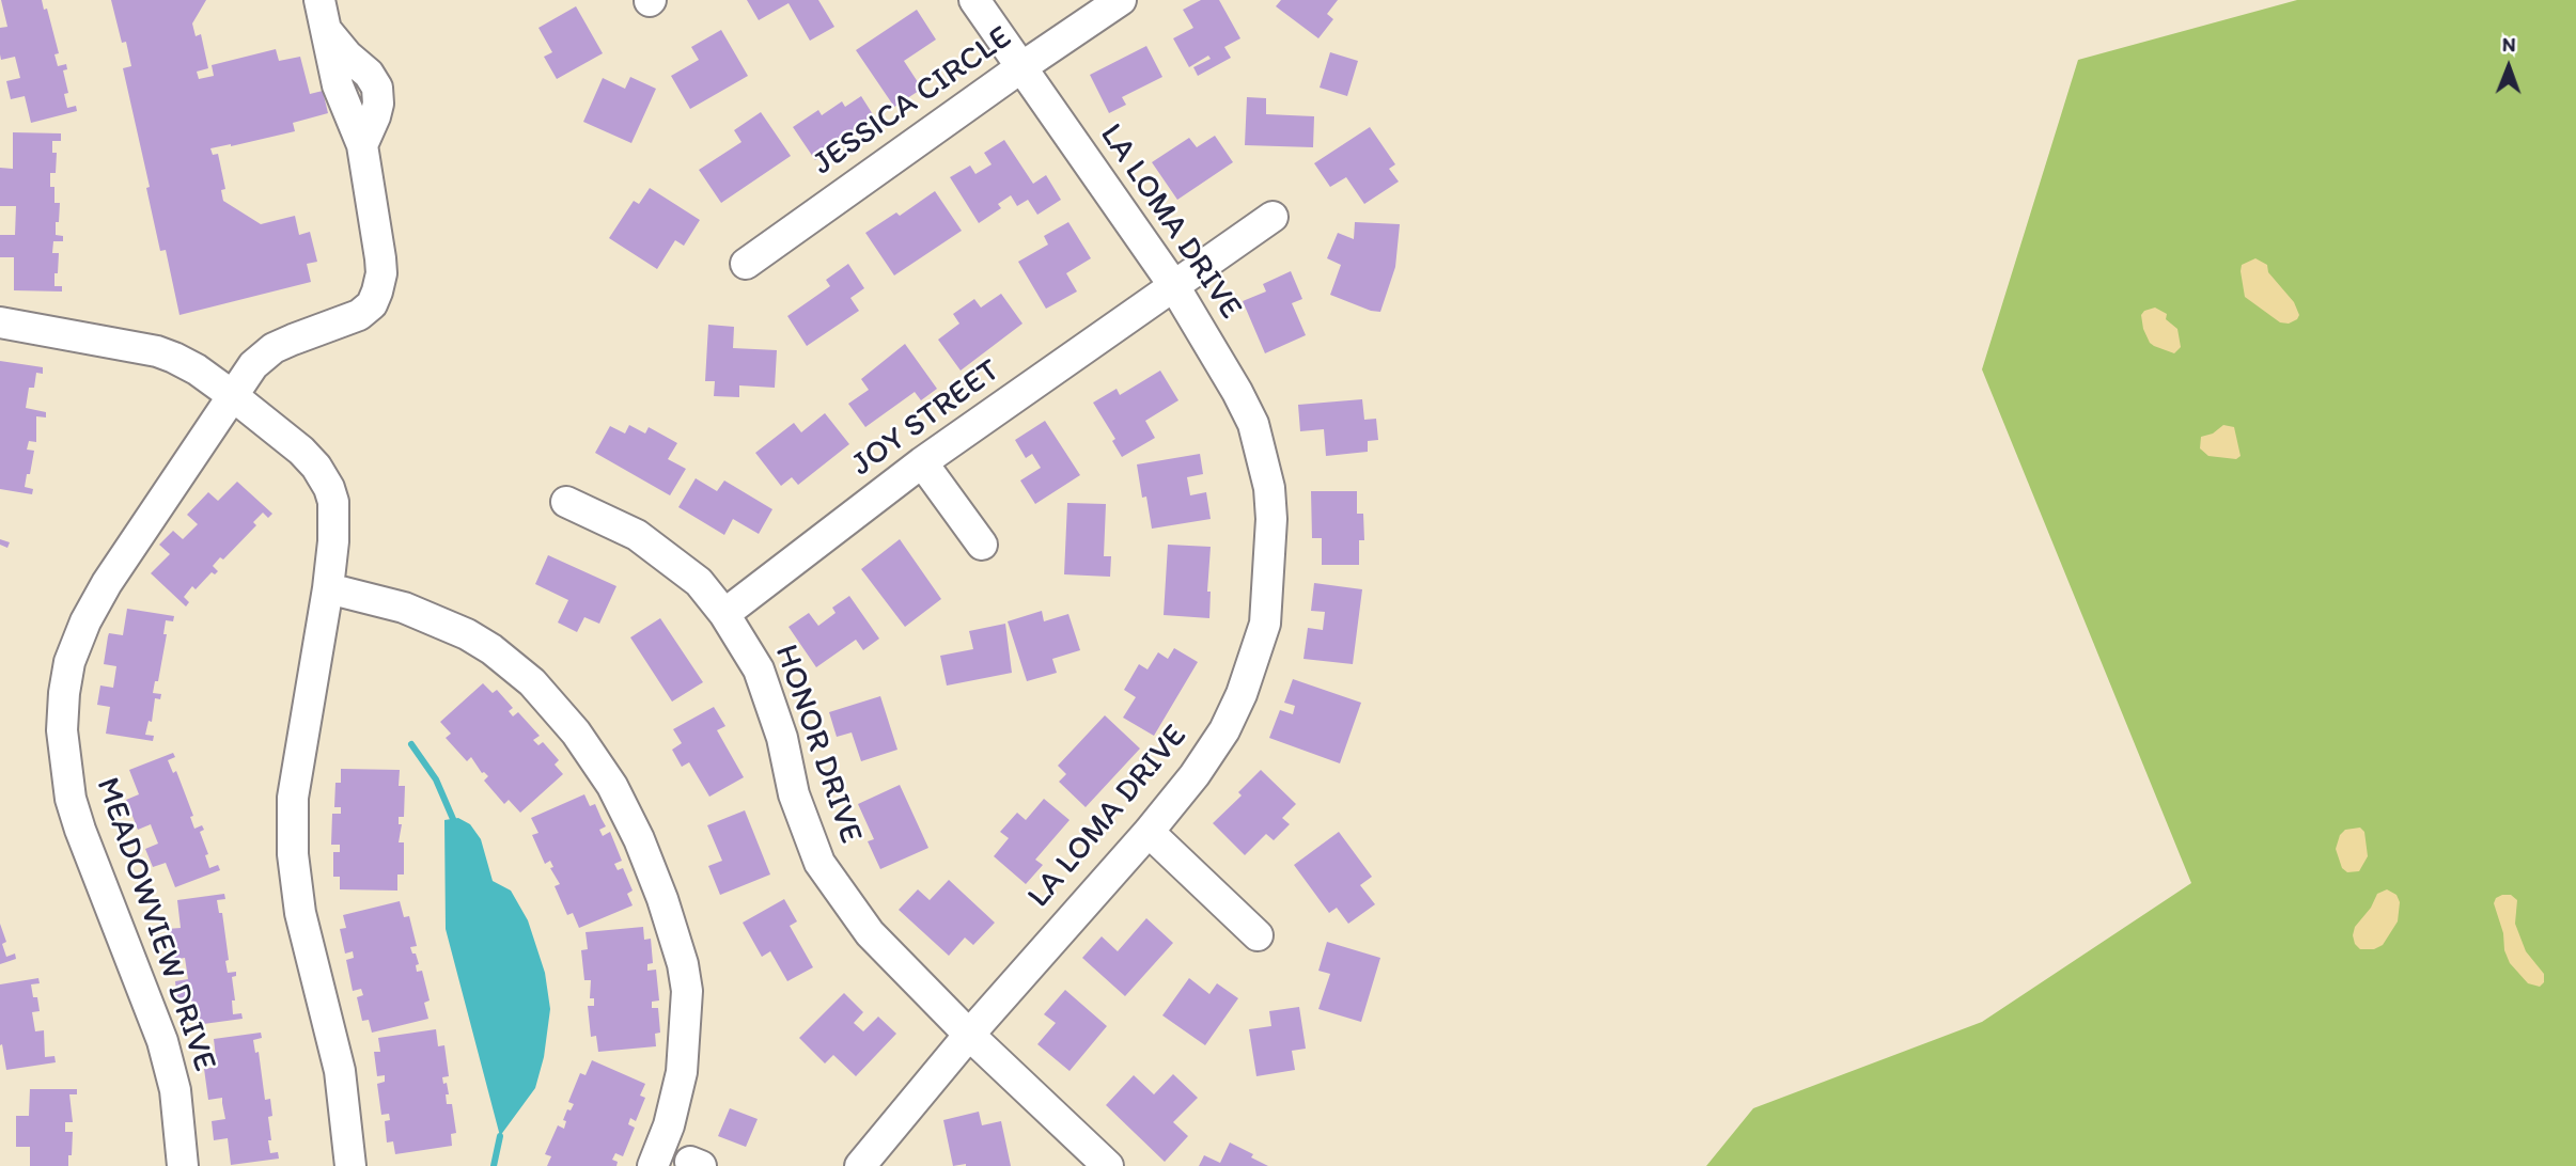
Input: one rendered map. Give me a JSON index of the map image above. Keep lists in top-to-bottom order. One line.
{"streets":{"street":["JESSICA CIRCLE","LA LOMA DRIVE","JOY STREET","HONOR DRIVE","MEADOWVIEW DRIVE"]},"crossings":[["JESSICA CIRCLE","LA LOMA DRIVE"],["LA LOMA DRIVE","JOY STREET"],["LA LOMA DRIVE","HONOR DRIVE"],["JOY STREET","HONOR DRIVE"]],"north":"top"}
